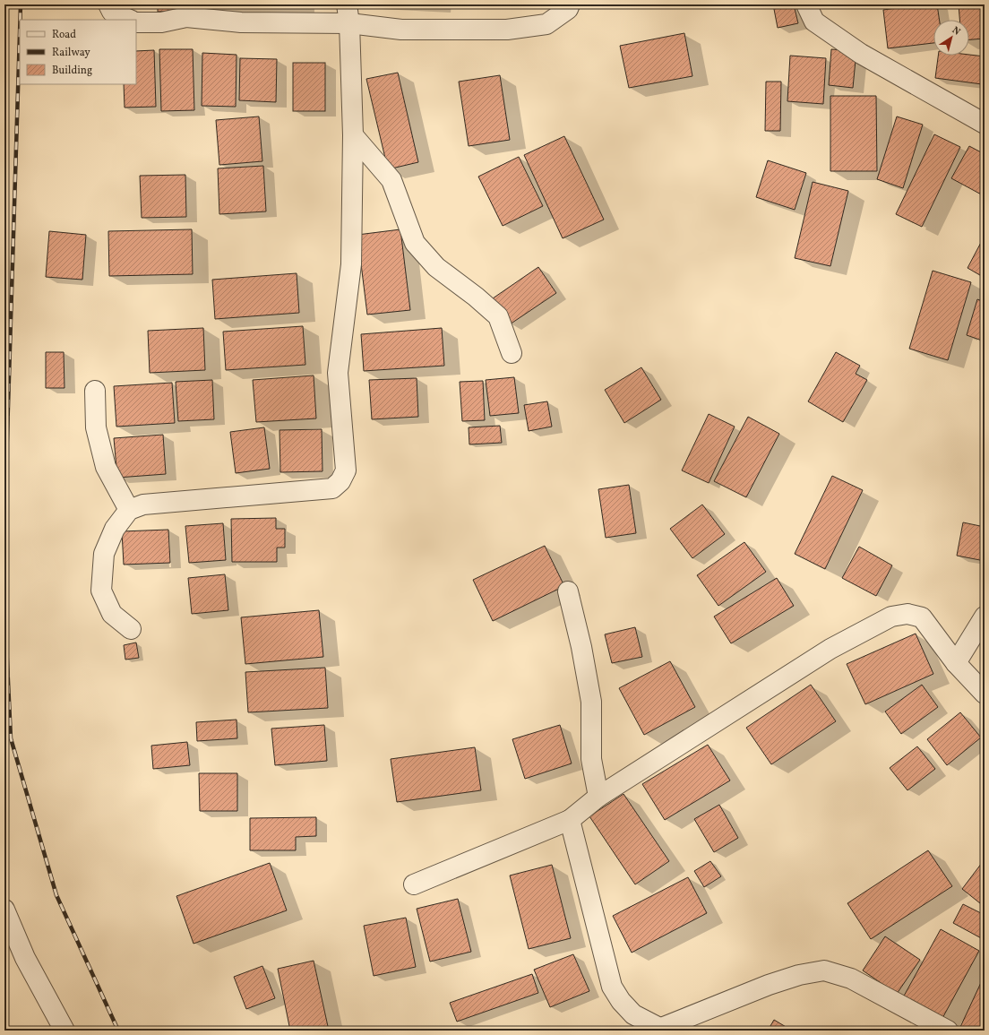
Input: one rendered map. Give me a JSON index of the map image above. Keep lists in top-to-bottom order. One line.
{"legend":["Road","Railway","Building"],"north":"top right"}
